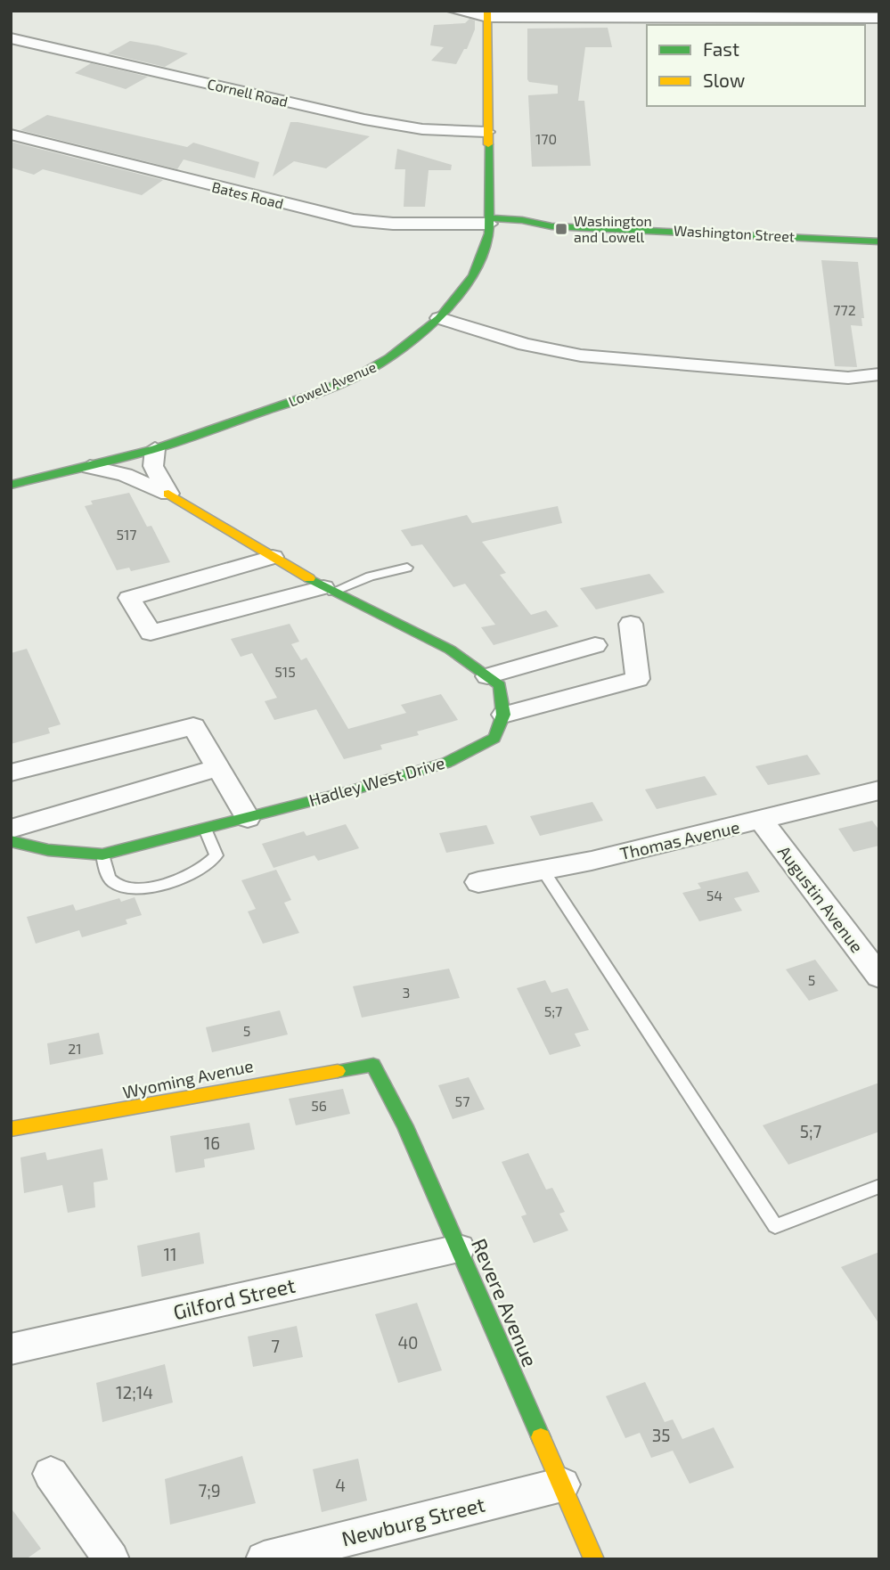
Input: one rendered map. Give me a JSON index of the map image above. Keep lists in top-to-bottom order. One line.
{"streets":{"street":["Cornell Road","Bates Road","Washington Street","Lowell Avenue","Hadley West Drive","Thomas Avenue","Augustin Avenue","Wyoming Avenue","Gilford Street","Revere Avenue","Newburg Street"]},"crossings":[["Cornell Road","Lowell Avenue"],["Bates Road","Washington Street"],["Bates Road","Lowell Avenue"],["Washington Street","Lowell Avenue"],["Thomas Avenue","Augustin Avenue"],["Wyoming Avenue","Revere Avenue"],["Gilford Street","Revere Avenue"],["Revere Avenue","Newburg Street"]],"places":{"transit":["Washington and Lowell"]},"house_numbers":["170","772","517","515","54","5","3","5;7","5","21","57","56","5;7","16","11","40","7","12;14","35","4","7;9"],"legend":["Fast","Slow"]}
